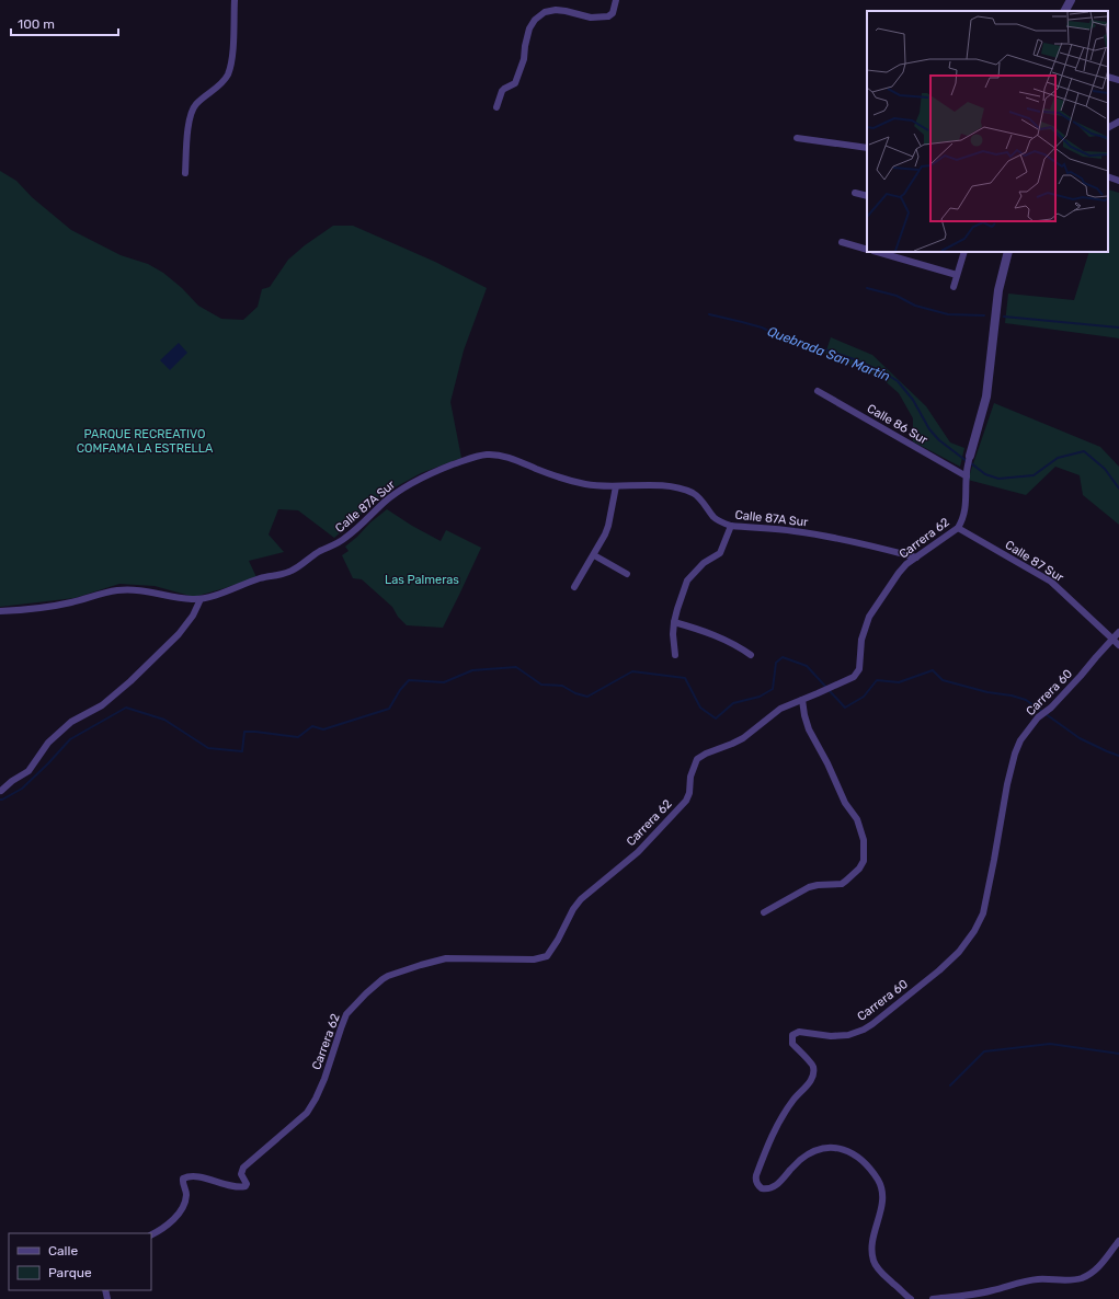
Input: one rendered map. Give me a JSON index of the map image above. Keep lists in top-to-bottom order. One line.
{"streets":{"street":["Calle 86 Sur","Calle 87A Sur","Carrera 62","Calle 87 Sur","Carrera 60"]},"crossings":[["Calle 86 Sur","Carrera 62"],["Calle 87A Sur","Carrera 62"],["Carrera 62","Calle 87 Sur"],["Calle 87 Sur","Carrera 60"]],"water":["Quebrada San Martín"],"parks":["PARQUE RECREATIVO COMFAMA LA ESTRELLA","Las Palmeras"],"legend":["Calle","Parque"],"scale_bar":"100 m"}
